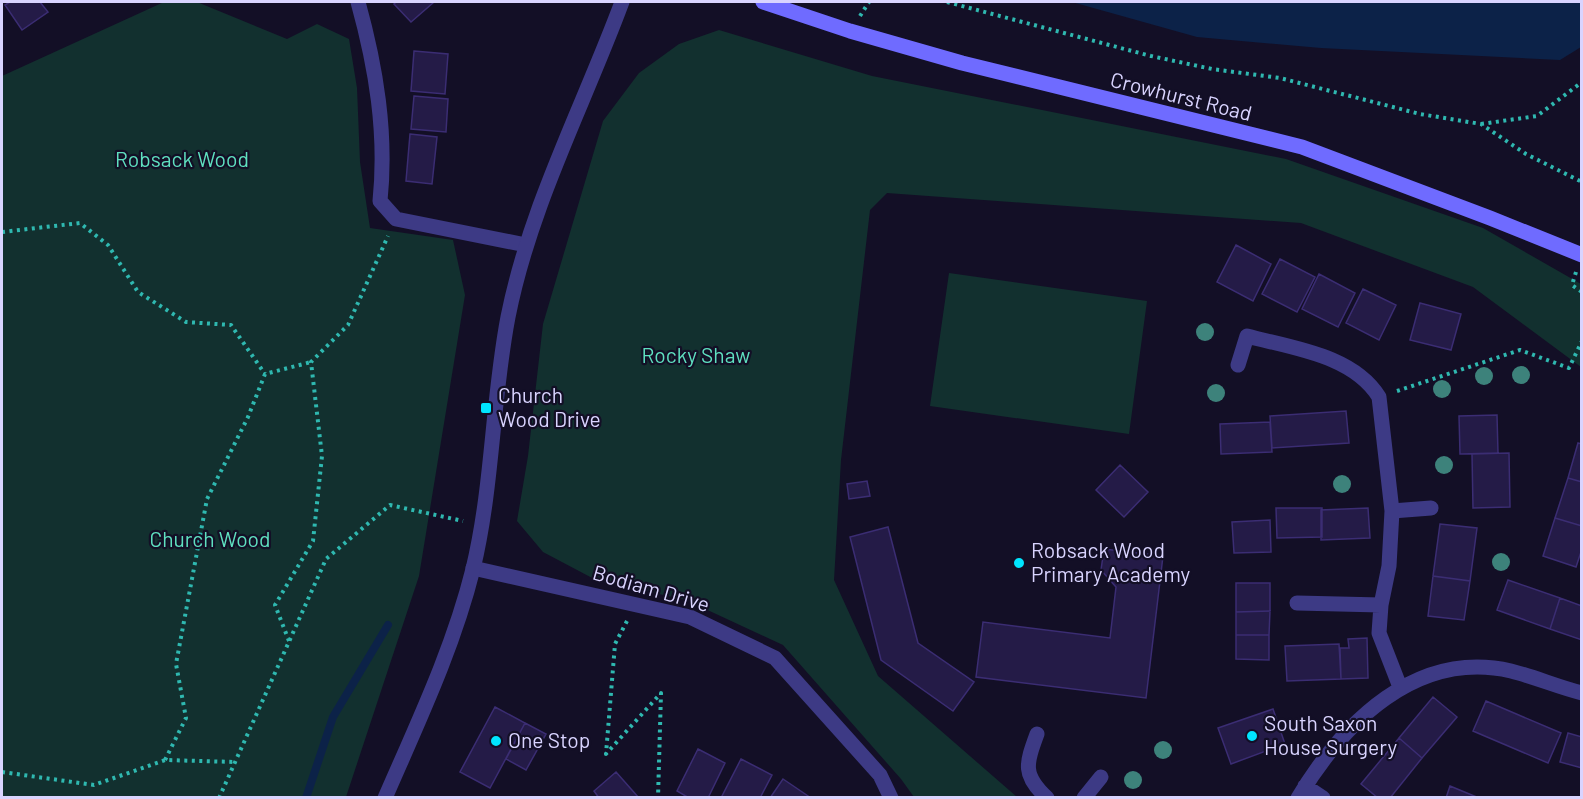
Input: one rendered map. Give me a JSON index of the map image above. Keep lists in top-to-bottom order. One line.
{"streets":{"main road":["Crowhurst Road"],"street":["Bodiam Drive"]},"parks":["Robsack Wood","Rocky Shaw","Church Wood"],"places":{"transit":["Church Wood Drive"],"other":["Robsack Wood Primary Academy","South Saxon House Surgery","One Stop"]}}
